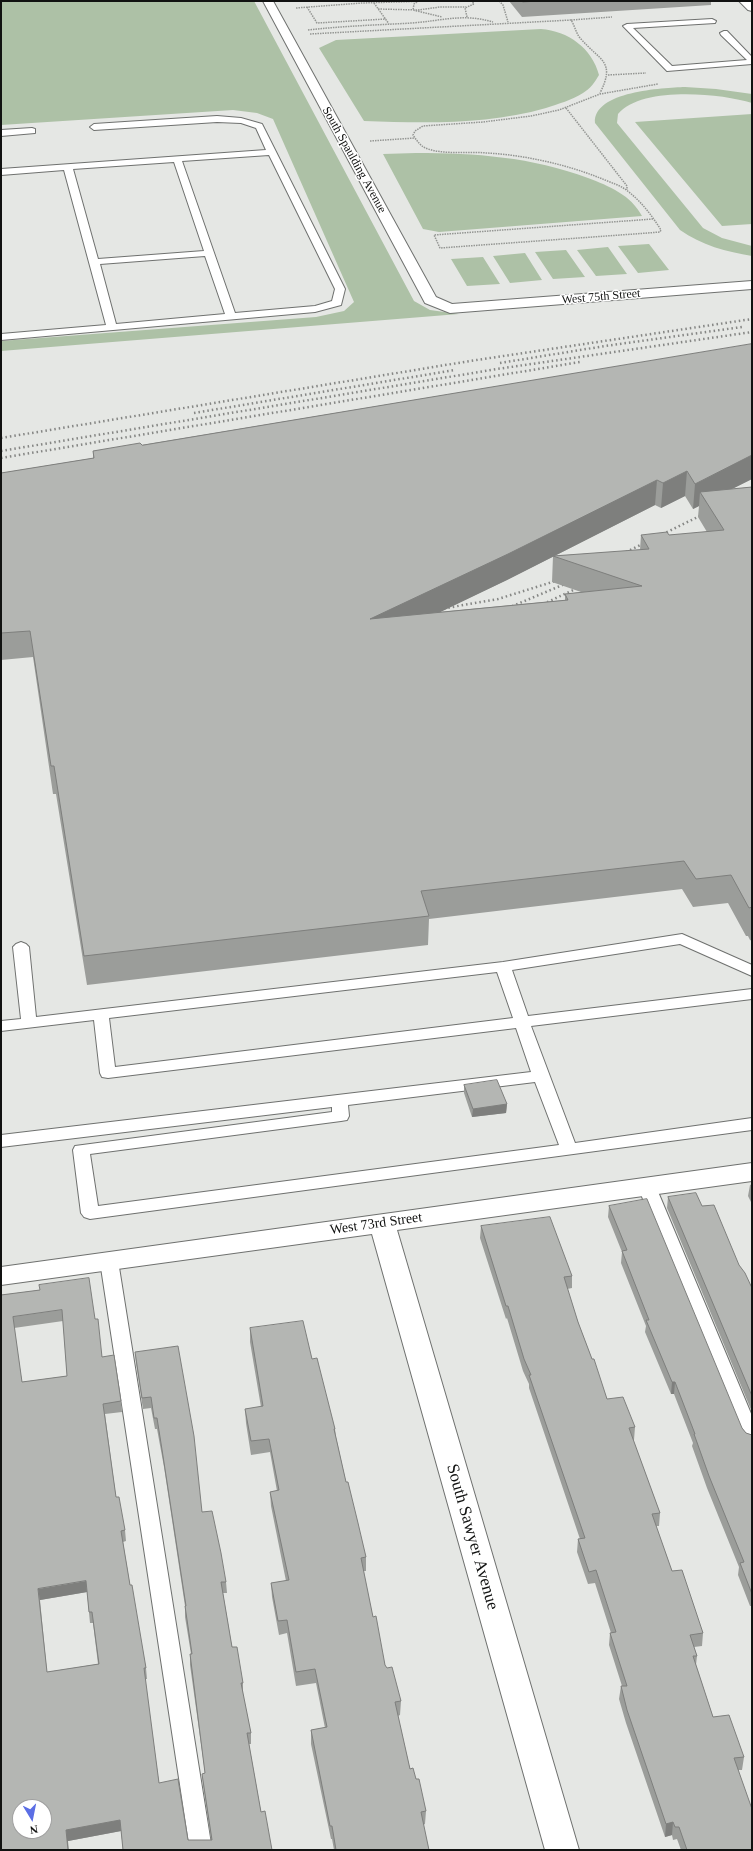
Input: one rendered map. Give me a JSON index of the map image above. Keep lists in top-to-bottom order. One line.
{"streets":{"street":["South Spaulding Avenue","West 75th Street","West 73rd Street","South Sawyer Avenue"]},"crossings":[["South Spaulding Avenue","West 75th Street"],["West 73rd Street","South Sawyer Avenue"]],"north":"bottom"}
